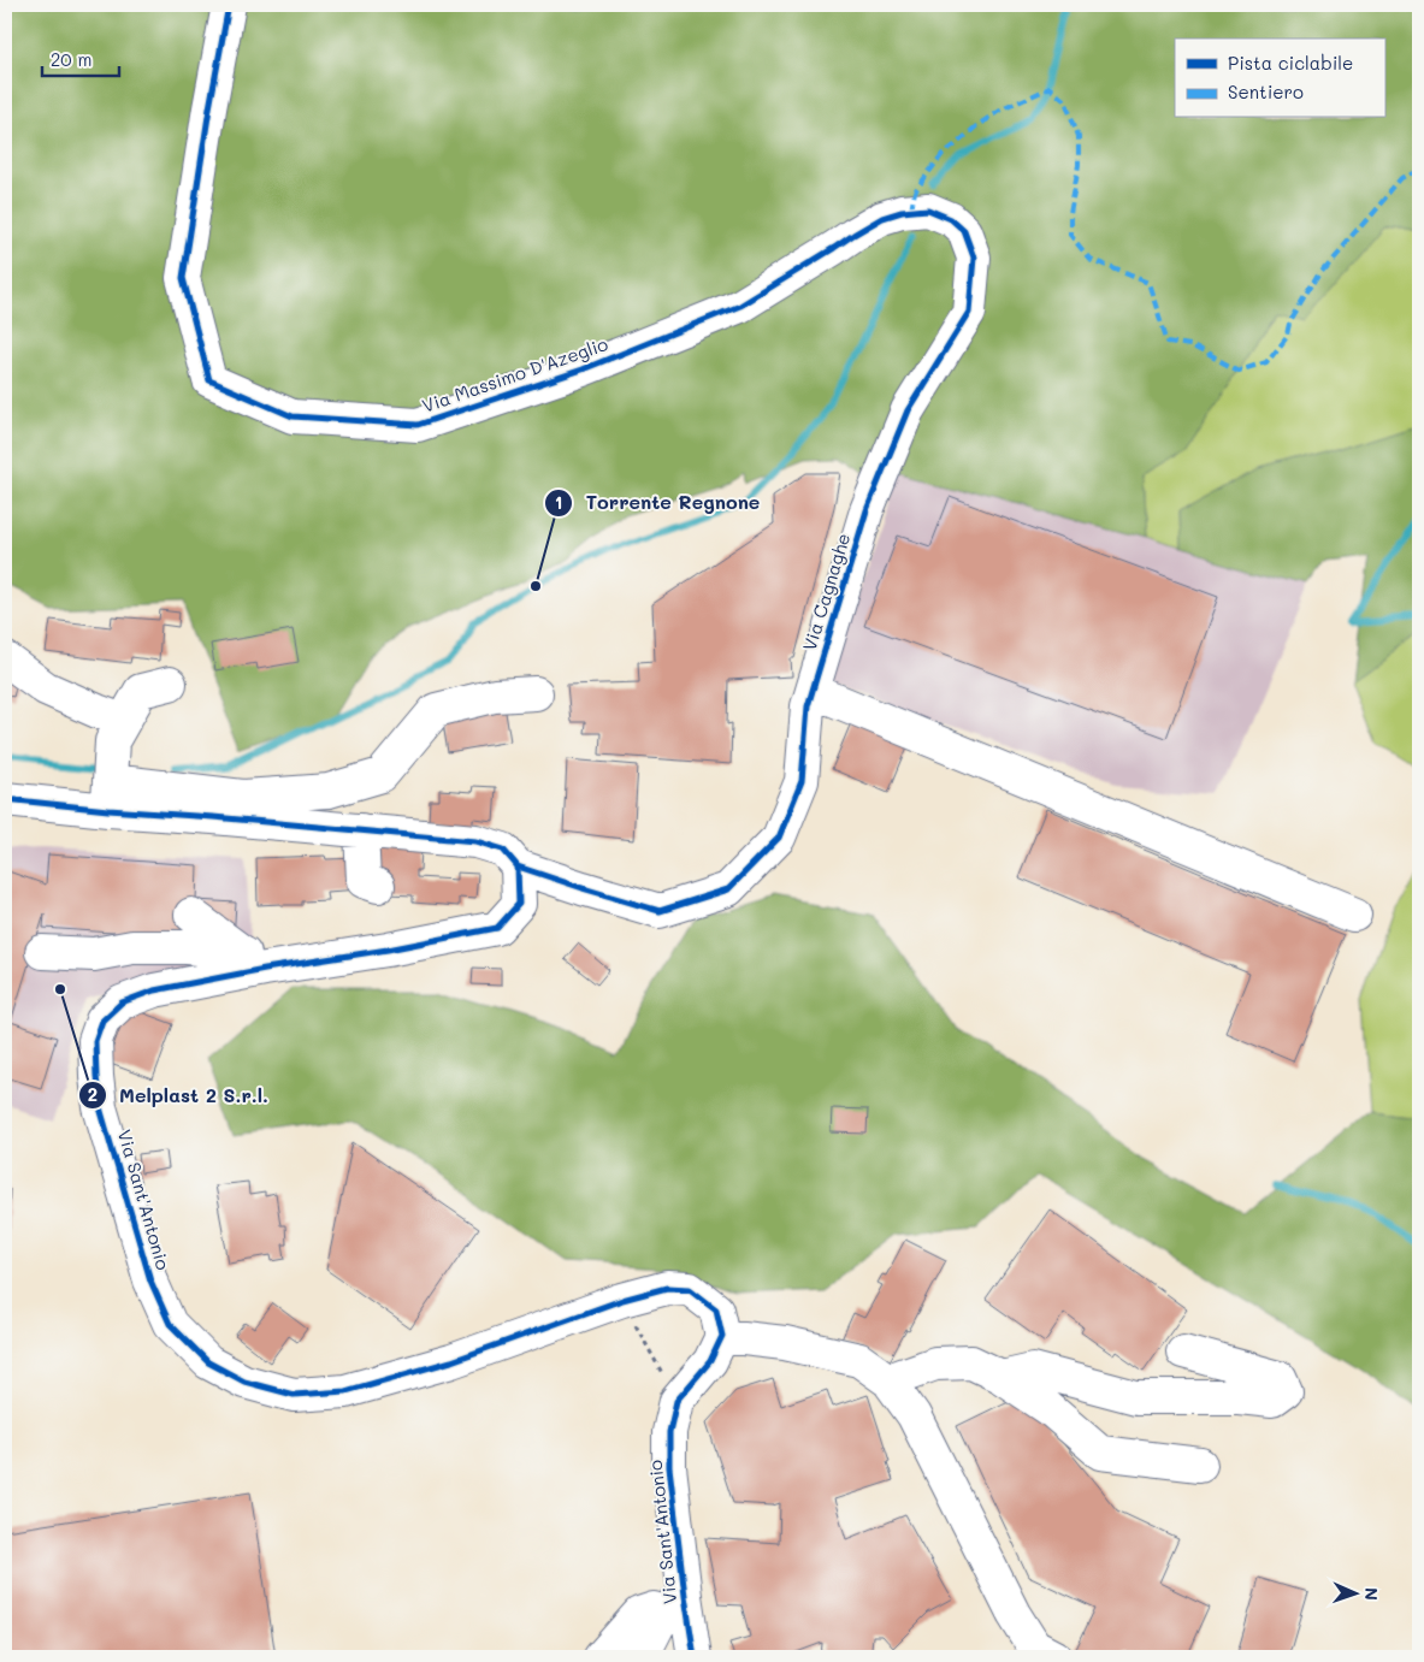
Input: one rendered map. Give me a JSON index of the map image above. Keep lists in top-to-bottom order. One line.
{"streets":{"street":["Via Massimo D'Azeglio","Via Cagnaghe","Via Sant'Antonio"]},"crossings":[["Via Massimo D'Azeglio","Via Cagnaghe"],["Via Cagnaghe","Via Sant'Antonio"]],"places":["Torrente Regnone","Melplast 2 S.r.l."],"legend":["Pista ciclabile","Sentiero"],"scale_bar":"20 m","north":"right"}
